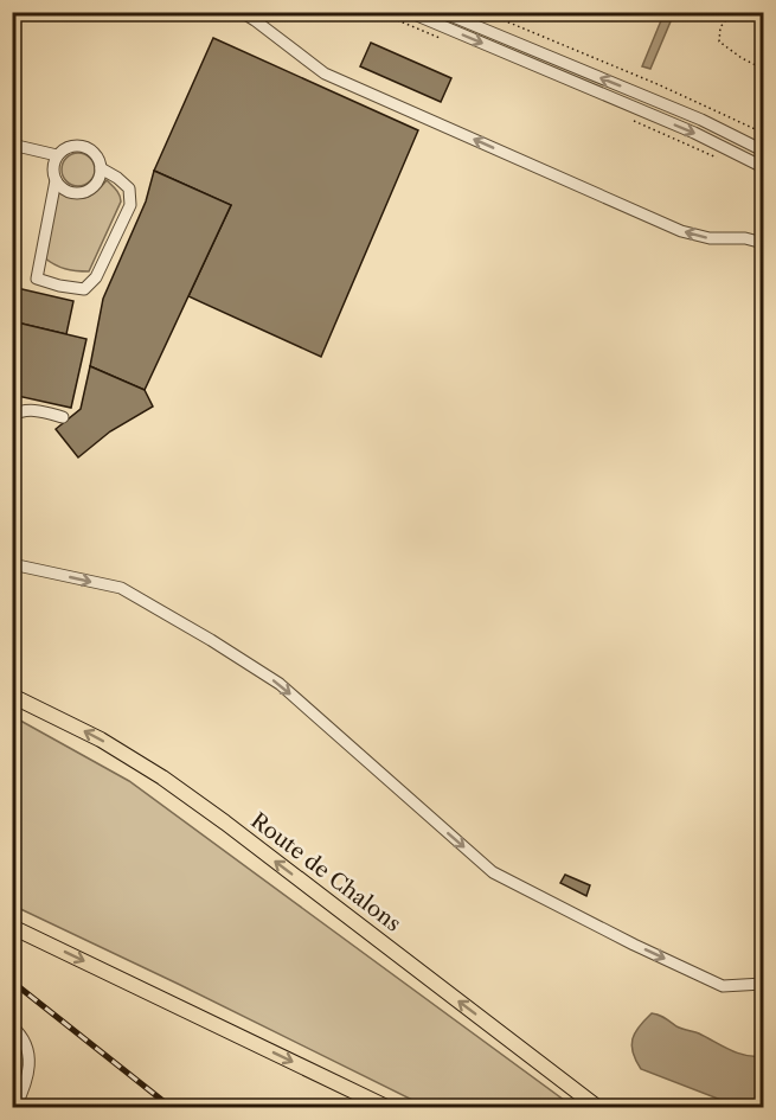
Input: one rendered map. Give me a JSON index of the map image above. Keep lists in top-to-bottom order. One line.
{"streets":{"main road":["Route de Chalons"]},"one_way":["Route de Chalons"]}
